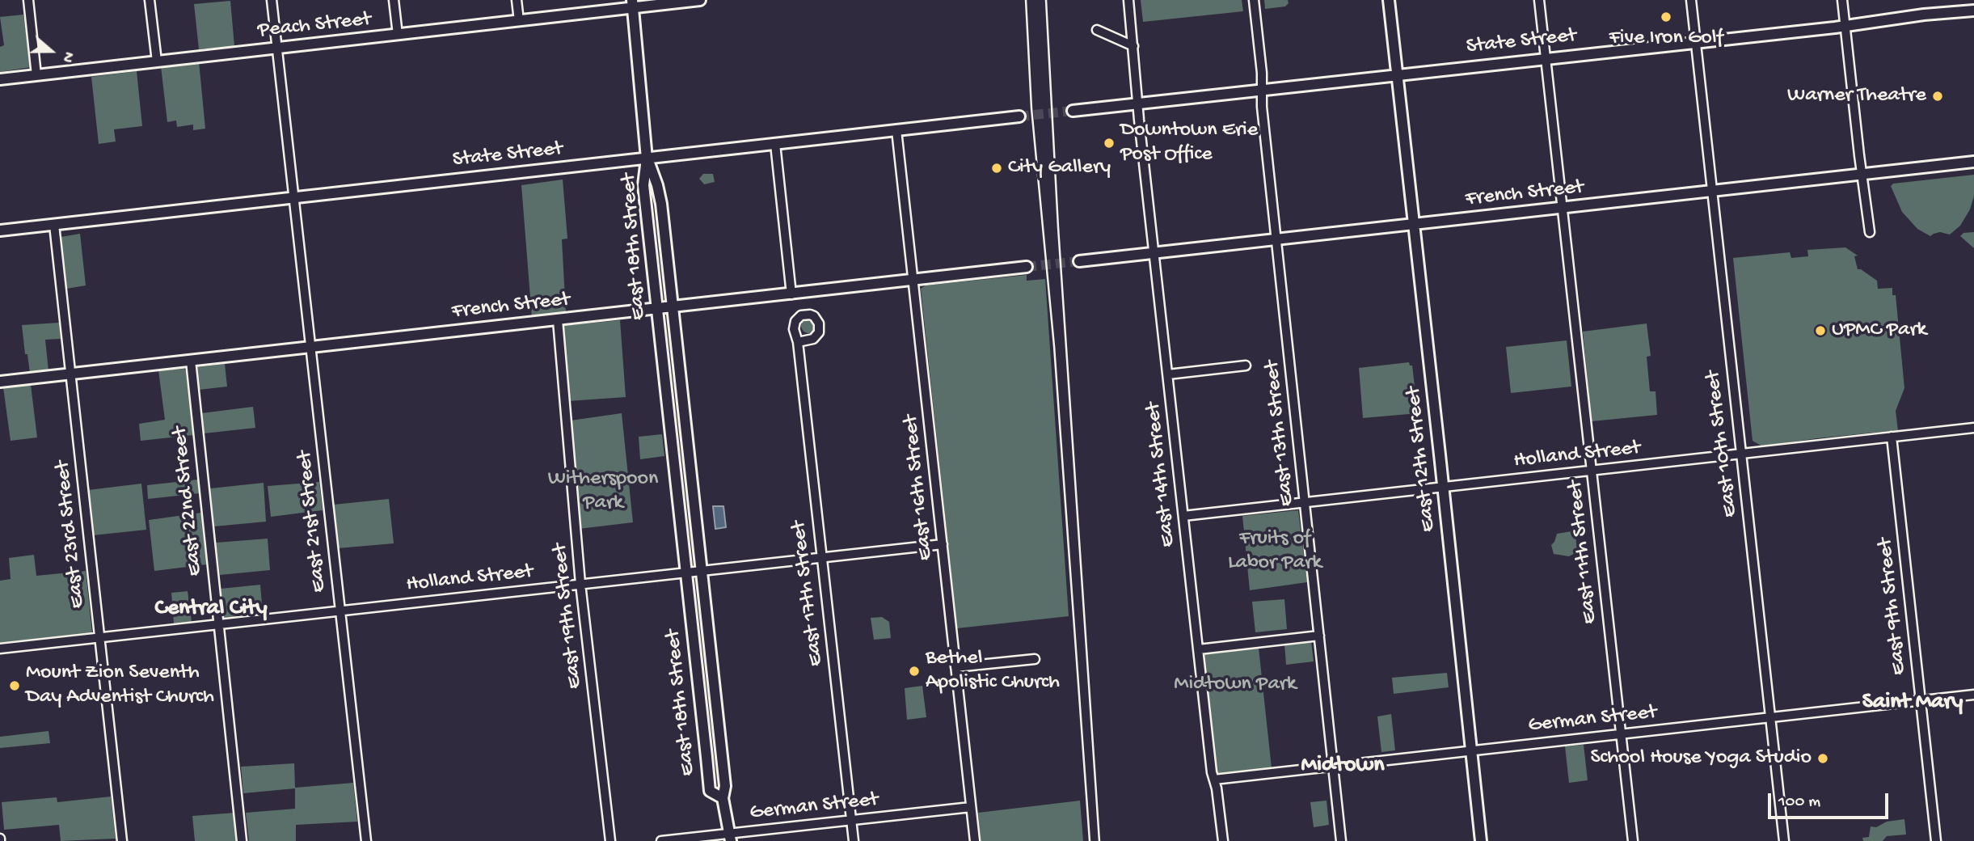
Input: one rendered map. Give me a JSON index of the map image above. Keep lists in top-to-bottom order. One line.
{"streets":{"main road":["Peach Street","State Street","French Street","East 18th Street","East 12th Street"],"street":["East 13th Street","East 10th Street","Holland Street","East 14th Street","East 16th Street","East 22nd Street","East 21st Street","East 23rd Street","East 11th Street","East 17th Street","East 9th Street","East 19th Street","German Street"]},"crossings":[["Peach Street","East 21st Street"],["State Street","East 18th Street"],["State Street","East 13th Street"],["State Street","East 10th Street"],["State Street","East 12th Street"],["State Street","East 14th Street"],["State Street","East 16th Street"],["State Street","East 21st Street"],["State Street","East 23rd Street"],["State Street","East 11th Street"],["French Street","East 18th Street"],["French Street","East 13th Street"],["French Street","East 10th Street"],["French Street","East 12th Street"],["French Street","East 14th Street"],["French Street","East 16th Street"],["French Street","East 22nd Street"],["French Street","East 21st Street"],["French Street","East 23rd Street"],["French Street","East 11th Street"],["French Street","East 19th Street"],["East 18th Street","Holland Street"],["East 18th Street","German Street"],["East 13th Street","Holland Street"],["East 13th Street","German Street"],["East 10th Street","Holland Street"],["East 10th Street","German Street"],["Holland Street","East 12th Street"],["Holland Street","East 14th Street"],["Holland Street","East 16th Street"],["Holland Street","East 22nd Street"],["Holland Street","East 21st Street"],["Holland Street","East 23rd Street"],["Holland Street","East 11th Street"],["Holland Street","East 17th Street"],["Holland Street","East 9th Street"],["Holland Street","East 19th Street"],["East 12th Street","German Street"],["East 14th Street","German Street"],["East 16th Street","German Street"],["East 11th Street","German Street"],["East 17th Street","German Street"],["East 9th Street","German Street"]],"districts":["Central City","Saint Mary","Midtown"],"parks":["Witherspoon Park","Fruits of Labor Park","Midtown Park"],"places":["Five Iron Golf","Warner Theatre","Downtown Erie Post Office","City Gallery","UPMC Park","Bethel Apolistic Church","Mount Zion Seventh Day Adventist Church","School House Yoga Studio"],"scale_bar":"100 m","north":"right"}
